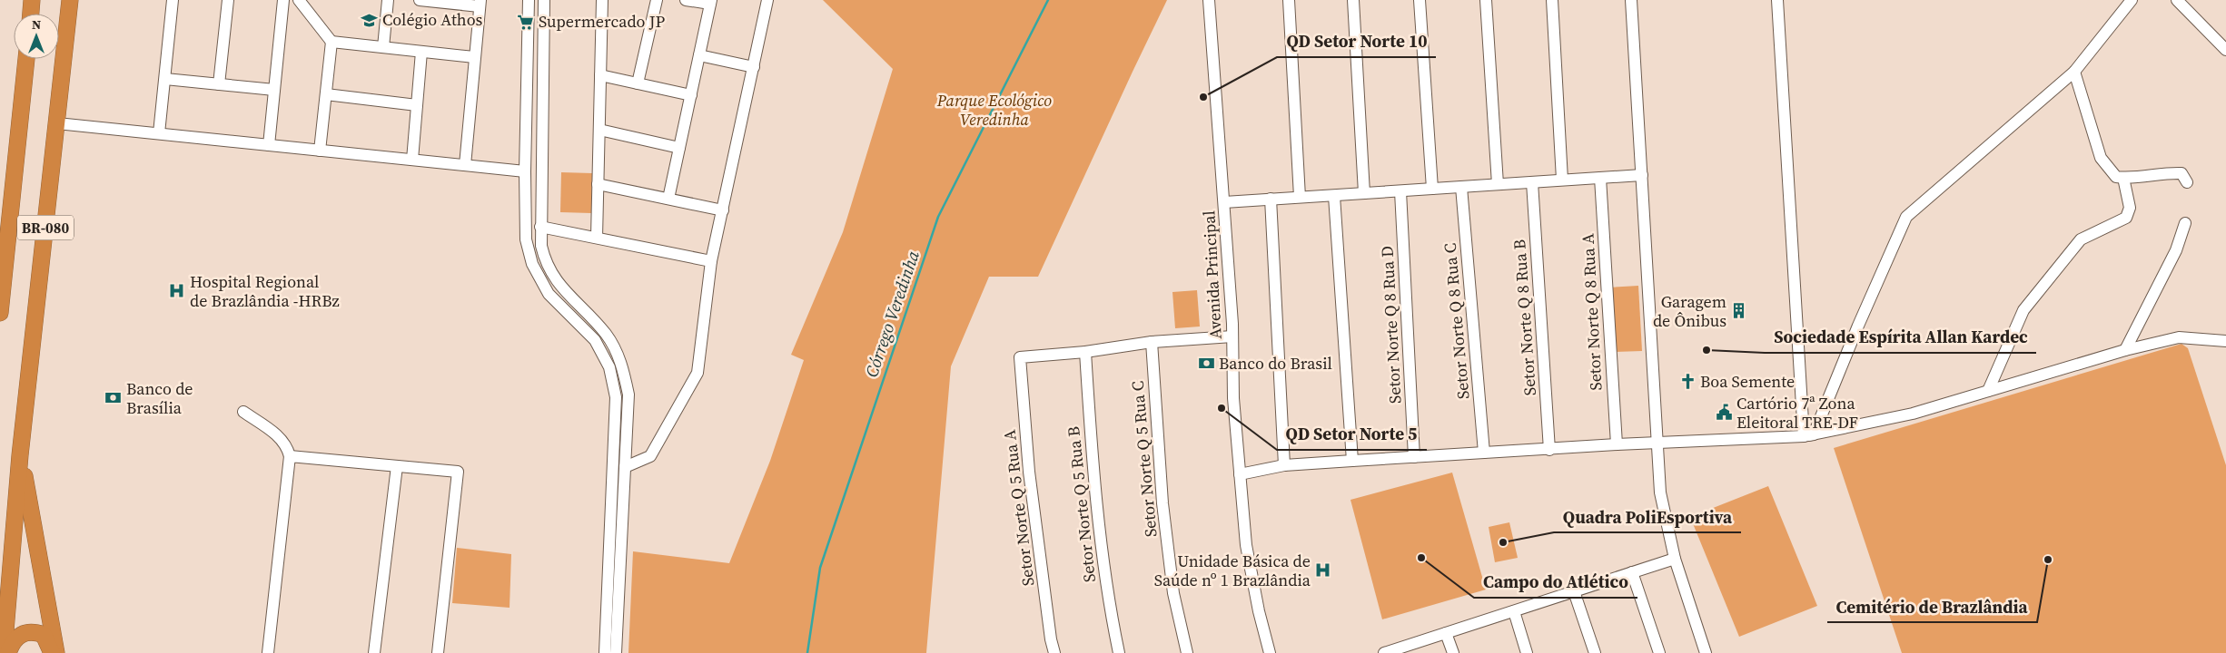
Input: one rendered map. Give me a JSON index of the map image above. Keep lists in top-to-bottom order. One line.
{"streets":{"highway":["BR-080"],"street":["Avenida Principal","Setor Norte Q 8 Rua A","Setor Norte Q 8 Rua B","Setor Norte Q 8 Rua C","Setor Norte Q 8 Rua D","Setor Norte Q 5 Rua C","Setor Norte Q 5 Rua B","Setor Norte Q 5 Rua A"]},"crossings":[["Setor Norte Q 5 Rua B","Setor Norte Q 5 Rua A"]],"water":["Córrego Veredinha"],"parks":["Parque Ecológico Veredinha"],"places":{"school or university":["Colégio Athos"],"supermarket":["Supermercado JP"],"other":["QD Setor Norte 10","Sociedade Espírita Allan Kardec","QD Setor Norte 5","Quadra PoliEsportiva","Campo do Atlético","Cemitério de Brazlândia"],"hospital":["Hospital Regional de Brazlândia -HRBz","Unidade Básica de Saúde nº 1 Brazlândia"],"building":["Garagem de Ônibus"],"bank":["Banco do Brasil","Banco de Brasília"],"church":["Boa Semente"],"public building":["Cartório 7ª Zona Eleitoral TRE-DF"]},"north":"top"}
